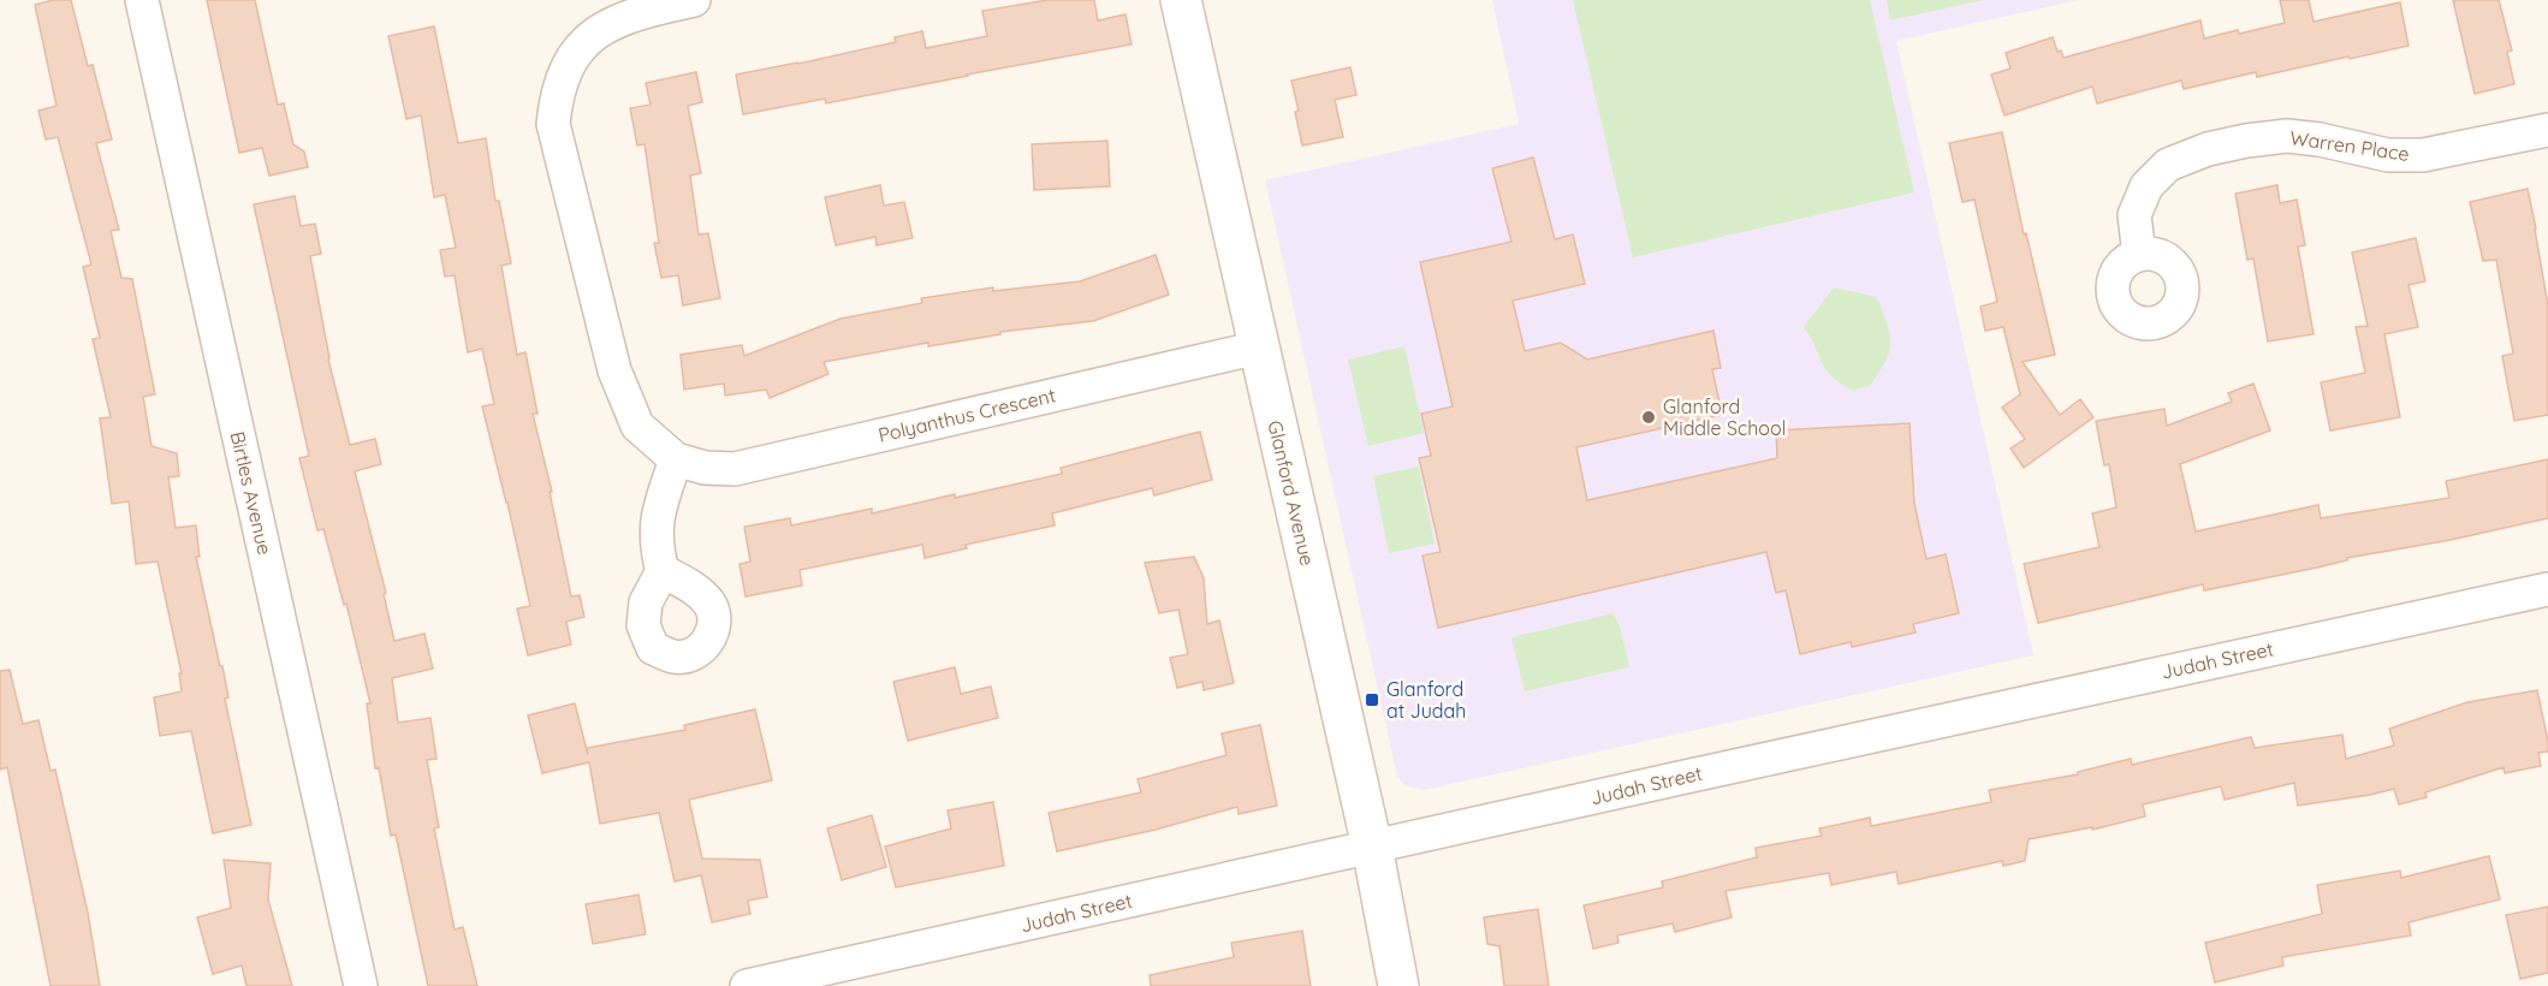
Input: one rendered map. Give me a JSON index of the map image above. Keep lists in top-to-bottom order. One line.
{"streets":{"main road":["Glanford Avenue"],"street":["Warren Place","Polyanthus Crescent","Birtles Avenue","Judah Street"]},"crossings":[["Polyanthus Crescent","Glanford Avenue"],["Glanford Avenue","Judah Street"]],"places":{"other":["Glanford Middle School"],"transit":["Glanford at Judah"]}}
